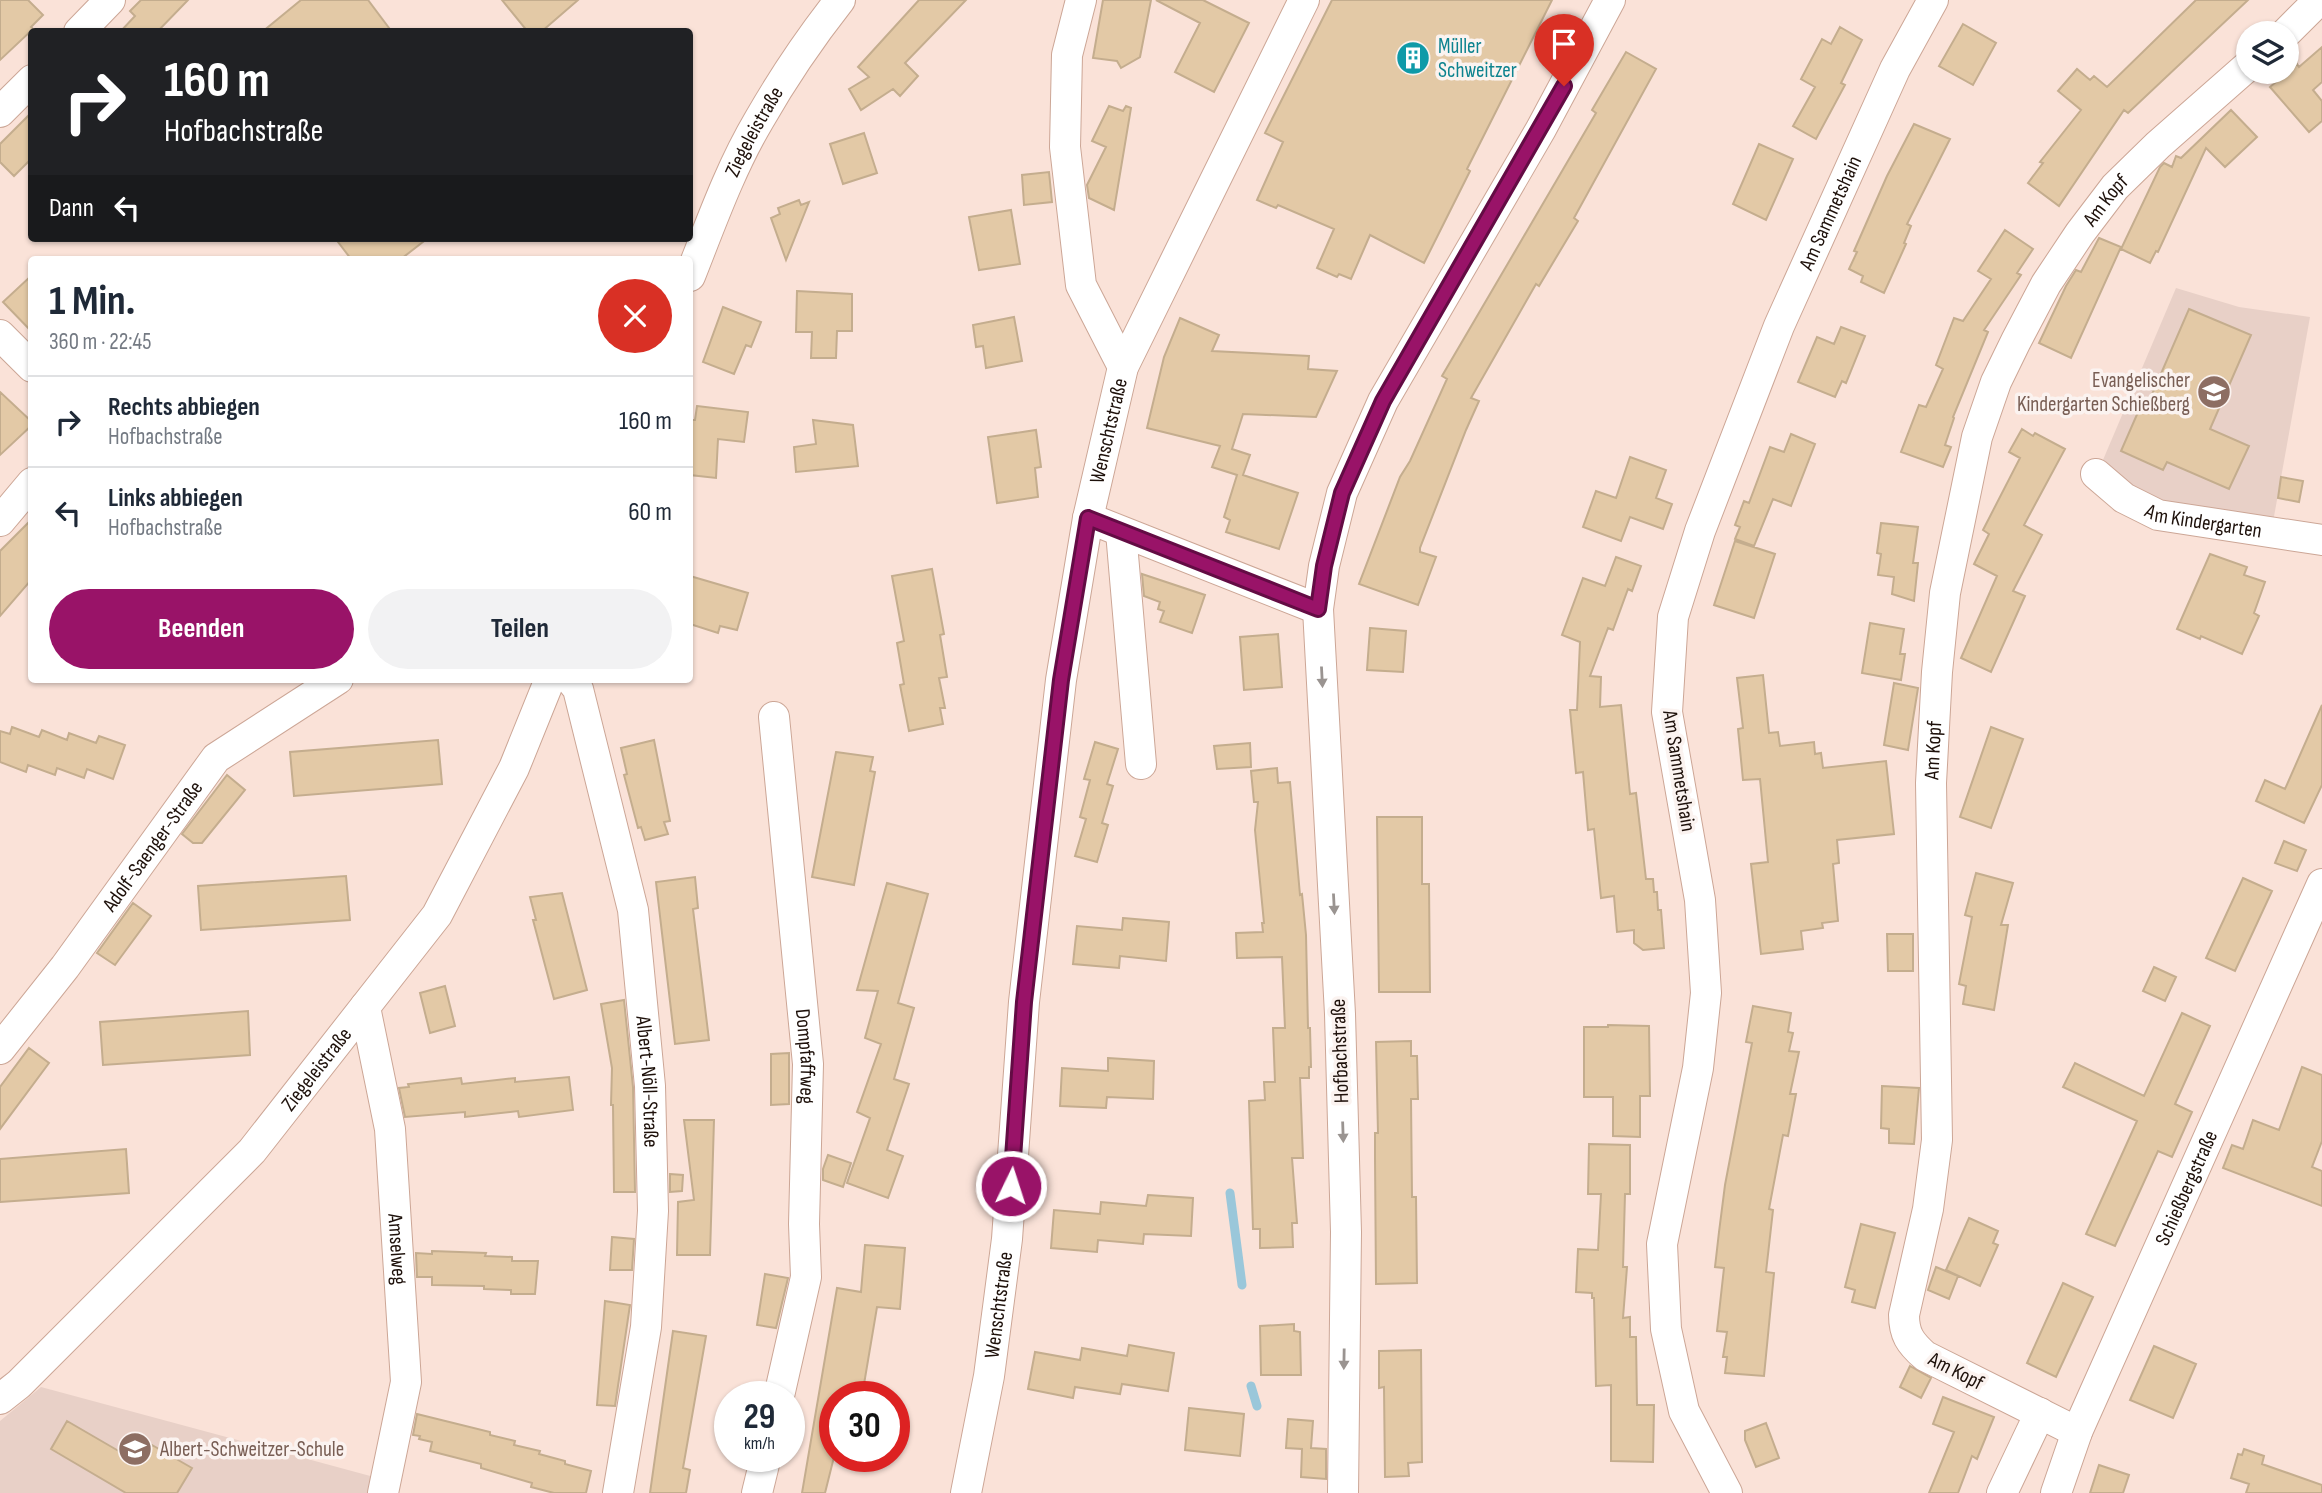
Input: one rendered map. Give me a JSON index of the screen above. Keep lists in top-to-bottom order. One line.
{"streets":{"street":["Ziegeleistraße","Am Kopf","Am Sammetshain","Wenschtstraße","Am Kindergarten","Adolf-Saenger-Straße","Hofbachstraße","Dompfaffweg","Albert-Nöll-Straße","Schießbergstraße","Amselweg"]},"crossings":[["Ziegeleistraße","Amselweg"],["Am Kopf","Schießbergstraße"]],"one_way":["Hofbachstraße"],"places":{"building":["Müller Schweitzer"],"school or university":["Evangelischer Kindergarten Schießberg","Albert-Schweitzer-Schule"]},"page":{"turn":["160 m","Hofbachstraße"],"then":"Dann","heading":["1 Min.","360 m · 22:45"],"list":[{"name":"Rechts abbiegen","note":"Hofbachstraße","value":"160 m"},{"name":"Links abbiegen","note":"Hofbachstraße","value":"60 m"}],"buttons":["Beenden","Teilen"],"speed":"29 km/h","limit":"30"}}
